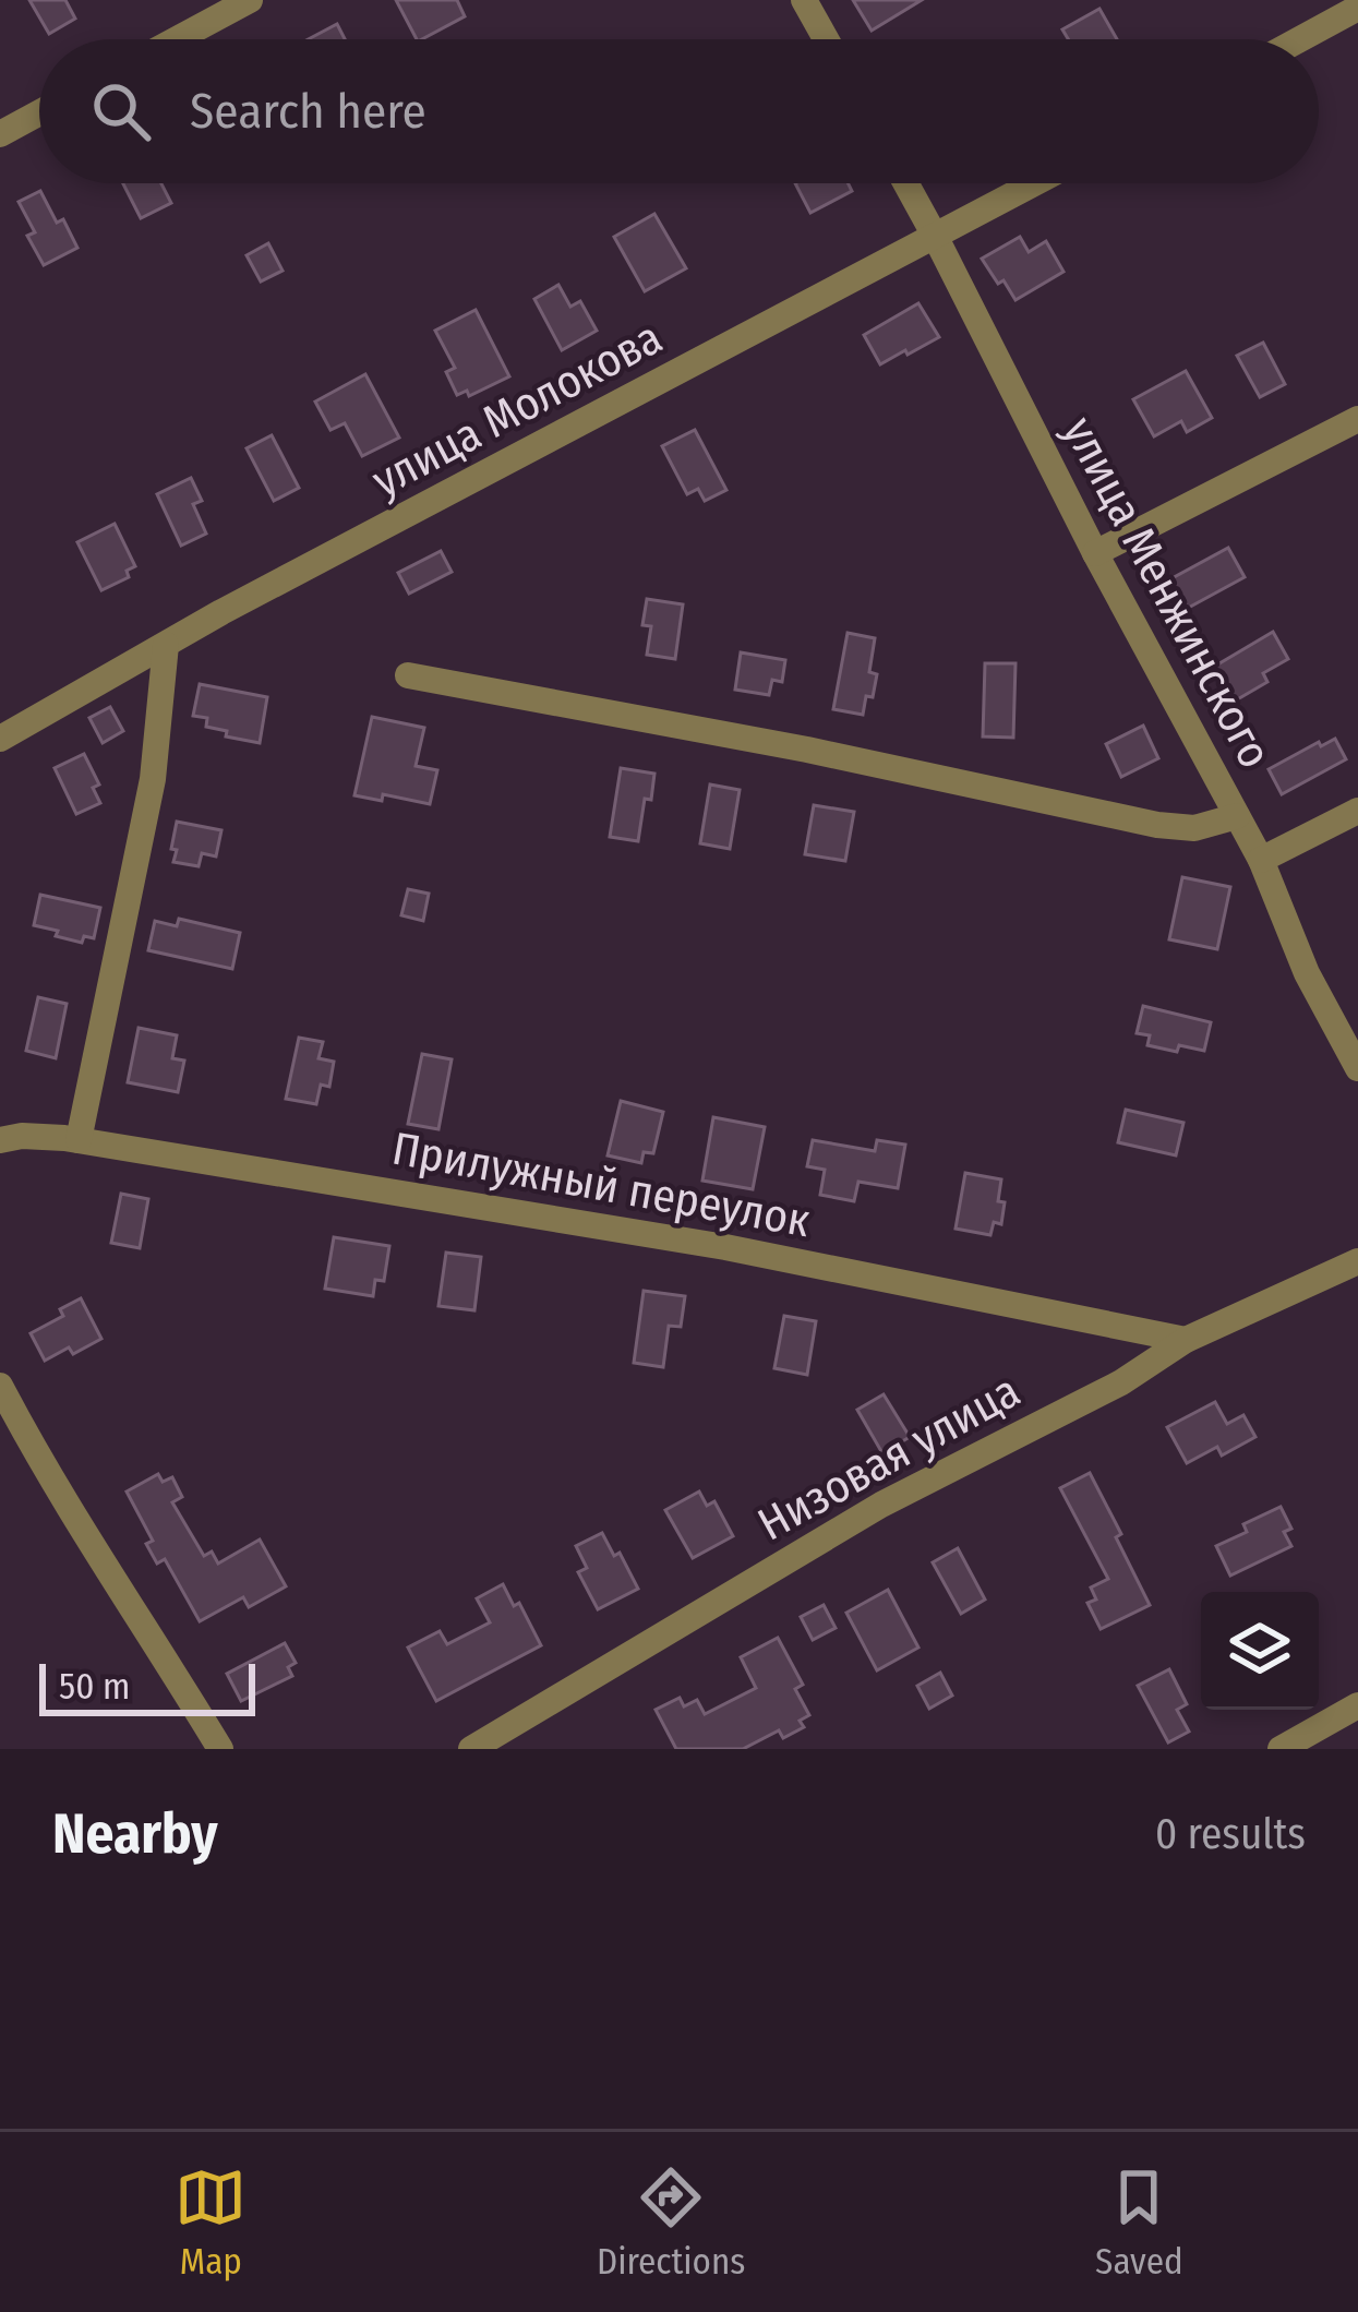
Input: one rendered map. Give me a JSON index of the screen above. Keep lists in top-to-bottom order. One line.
{"streets":{"street":["улица Молокова","улица Менжинского","Прилужный переулок","Низовая улица"]},"crossings":[["улица Молокова","улица Менжинского"],["Прилужный переулок","Низовая улица"]],"scale_bar":"50 m","page":{"search":"Search here","scale":"50 m","heading":["Nearby","0 results"],"nav":["Map","Directions","Saved"]}}
